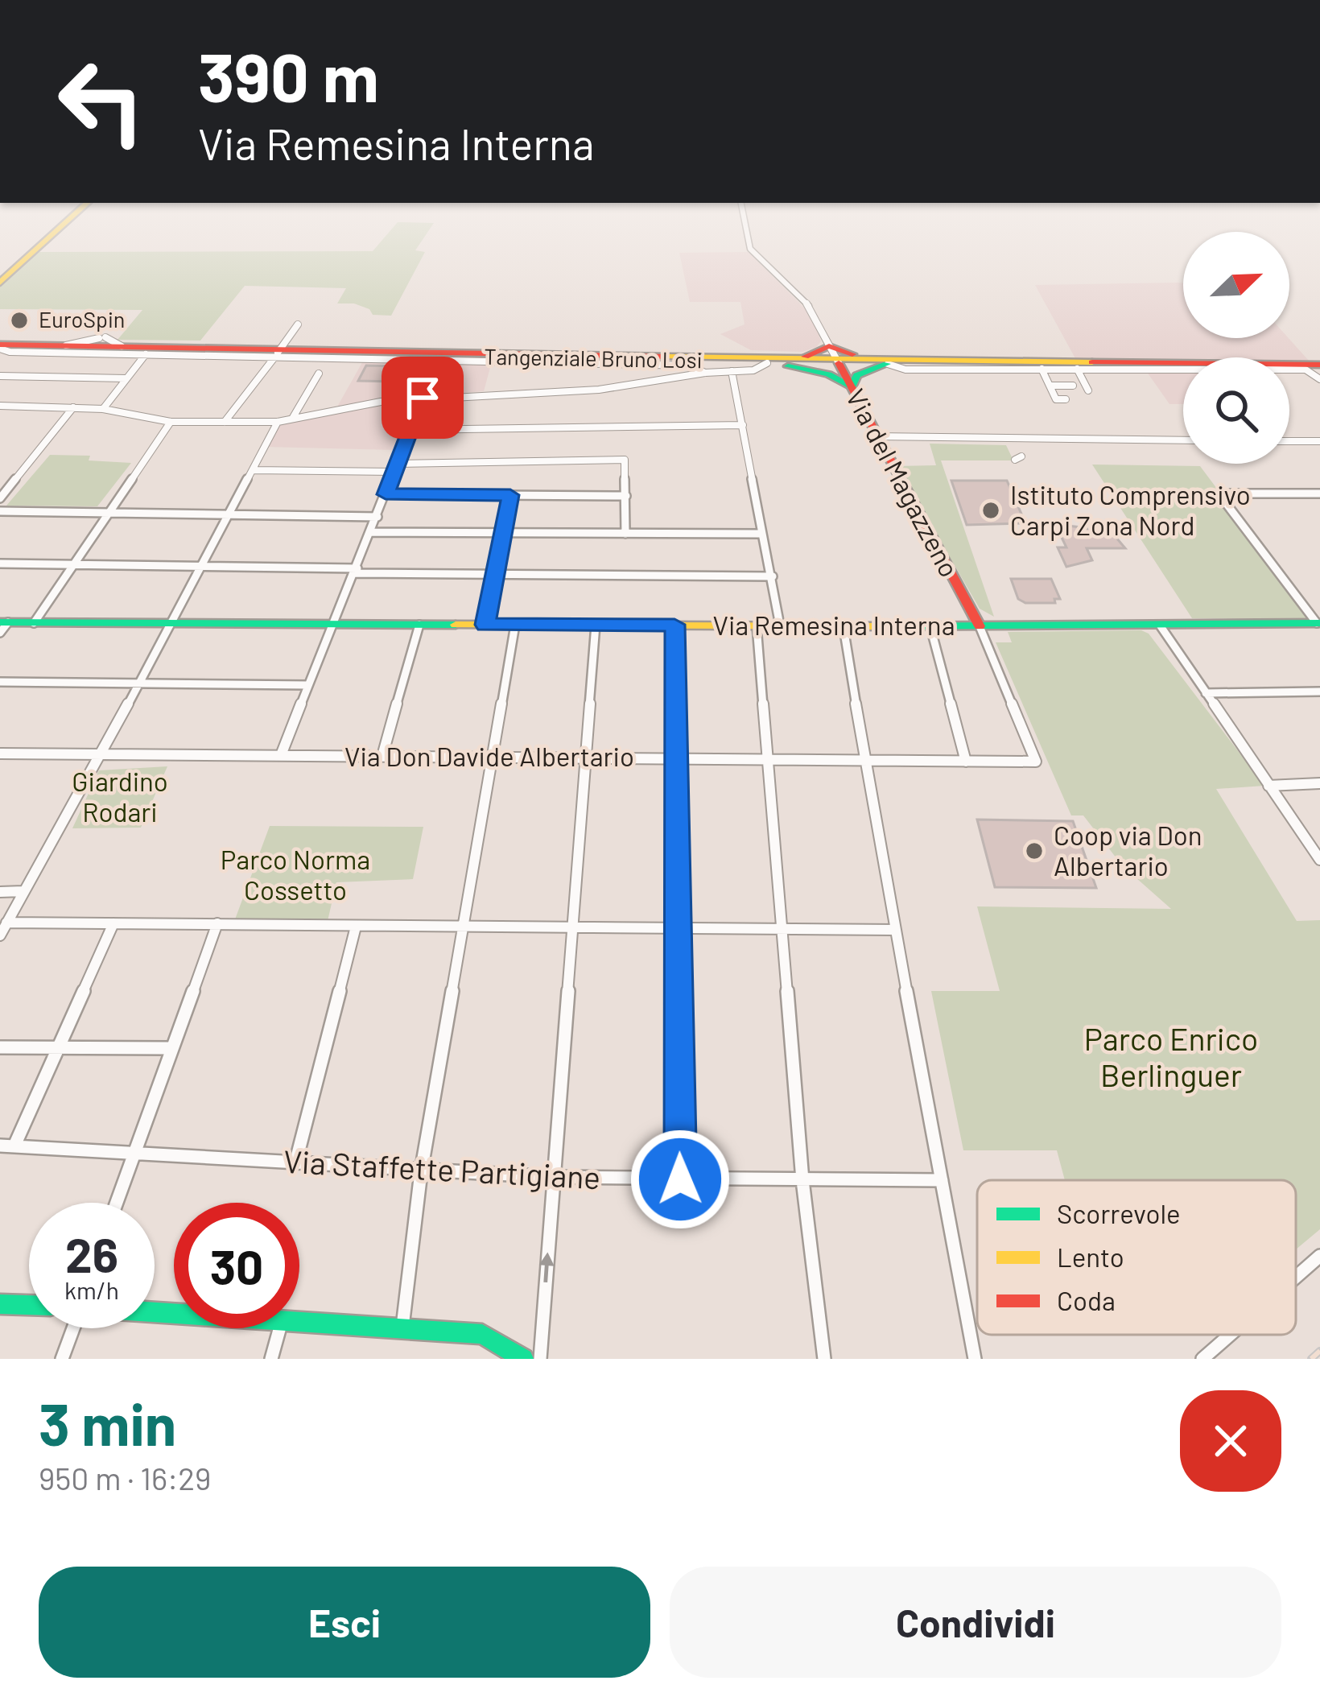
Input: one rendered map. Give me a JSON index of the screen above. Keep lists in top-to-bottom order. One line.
{"streets":{"main road":["Tangenziale Bruno Losi","Via del Magazzeno","Via Remesina Interna"],"street":["Via Don Davide Albertario","Via Staffette Partigiane"]},"crossings":[["Tangenziale Bruno Losi","Via del Magazzeno"],["Via del Magazzeno","Via Remesina Interna"],["Via del Magazzeno","Via Don Davide Albertario"]],"parks":["Giardino Rodari","Parco Norma Cossetto","Parco Enrico Berlinguer"],"places":["EuroSpin","Istituto Comprensivo Carpi Zona Nord","Coop via Don Albertario"],"legend":["Scorrevole","Lento","Coda"],"north":"top right","page":{"turn":["390 m","Via Remesina Interna"],"speed":"26 km/h","limit":"30","heading":["3 min","950 m · 16:29"],"buttons":["Esci","Condividi"]}}
